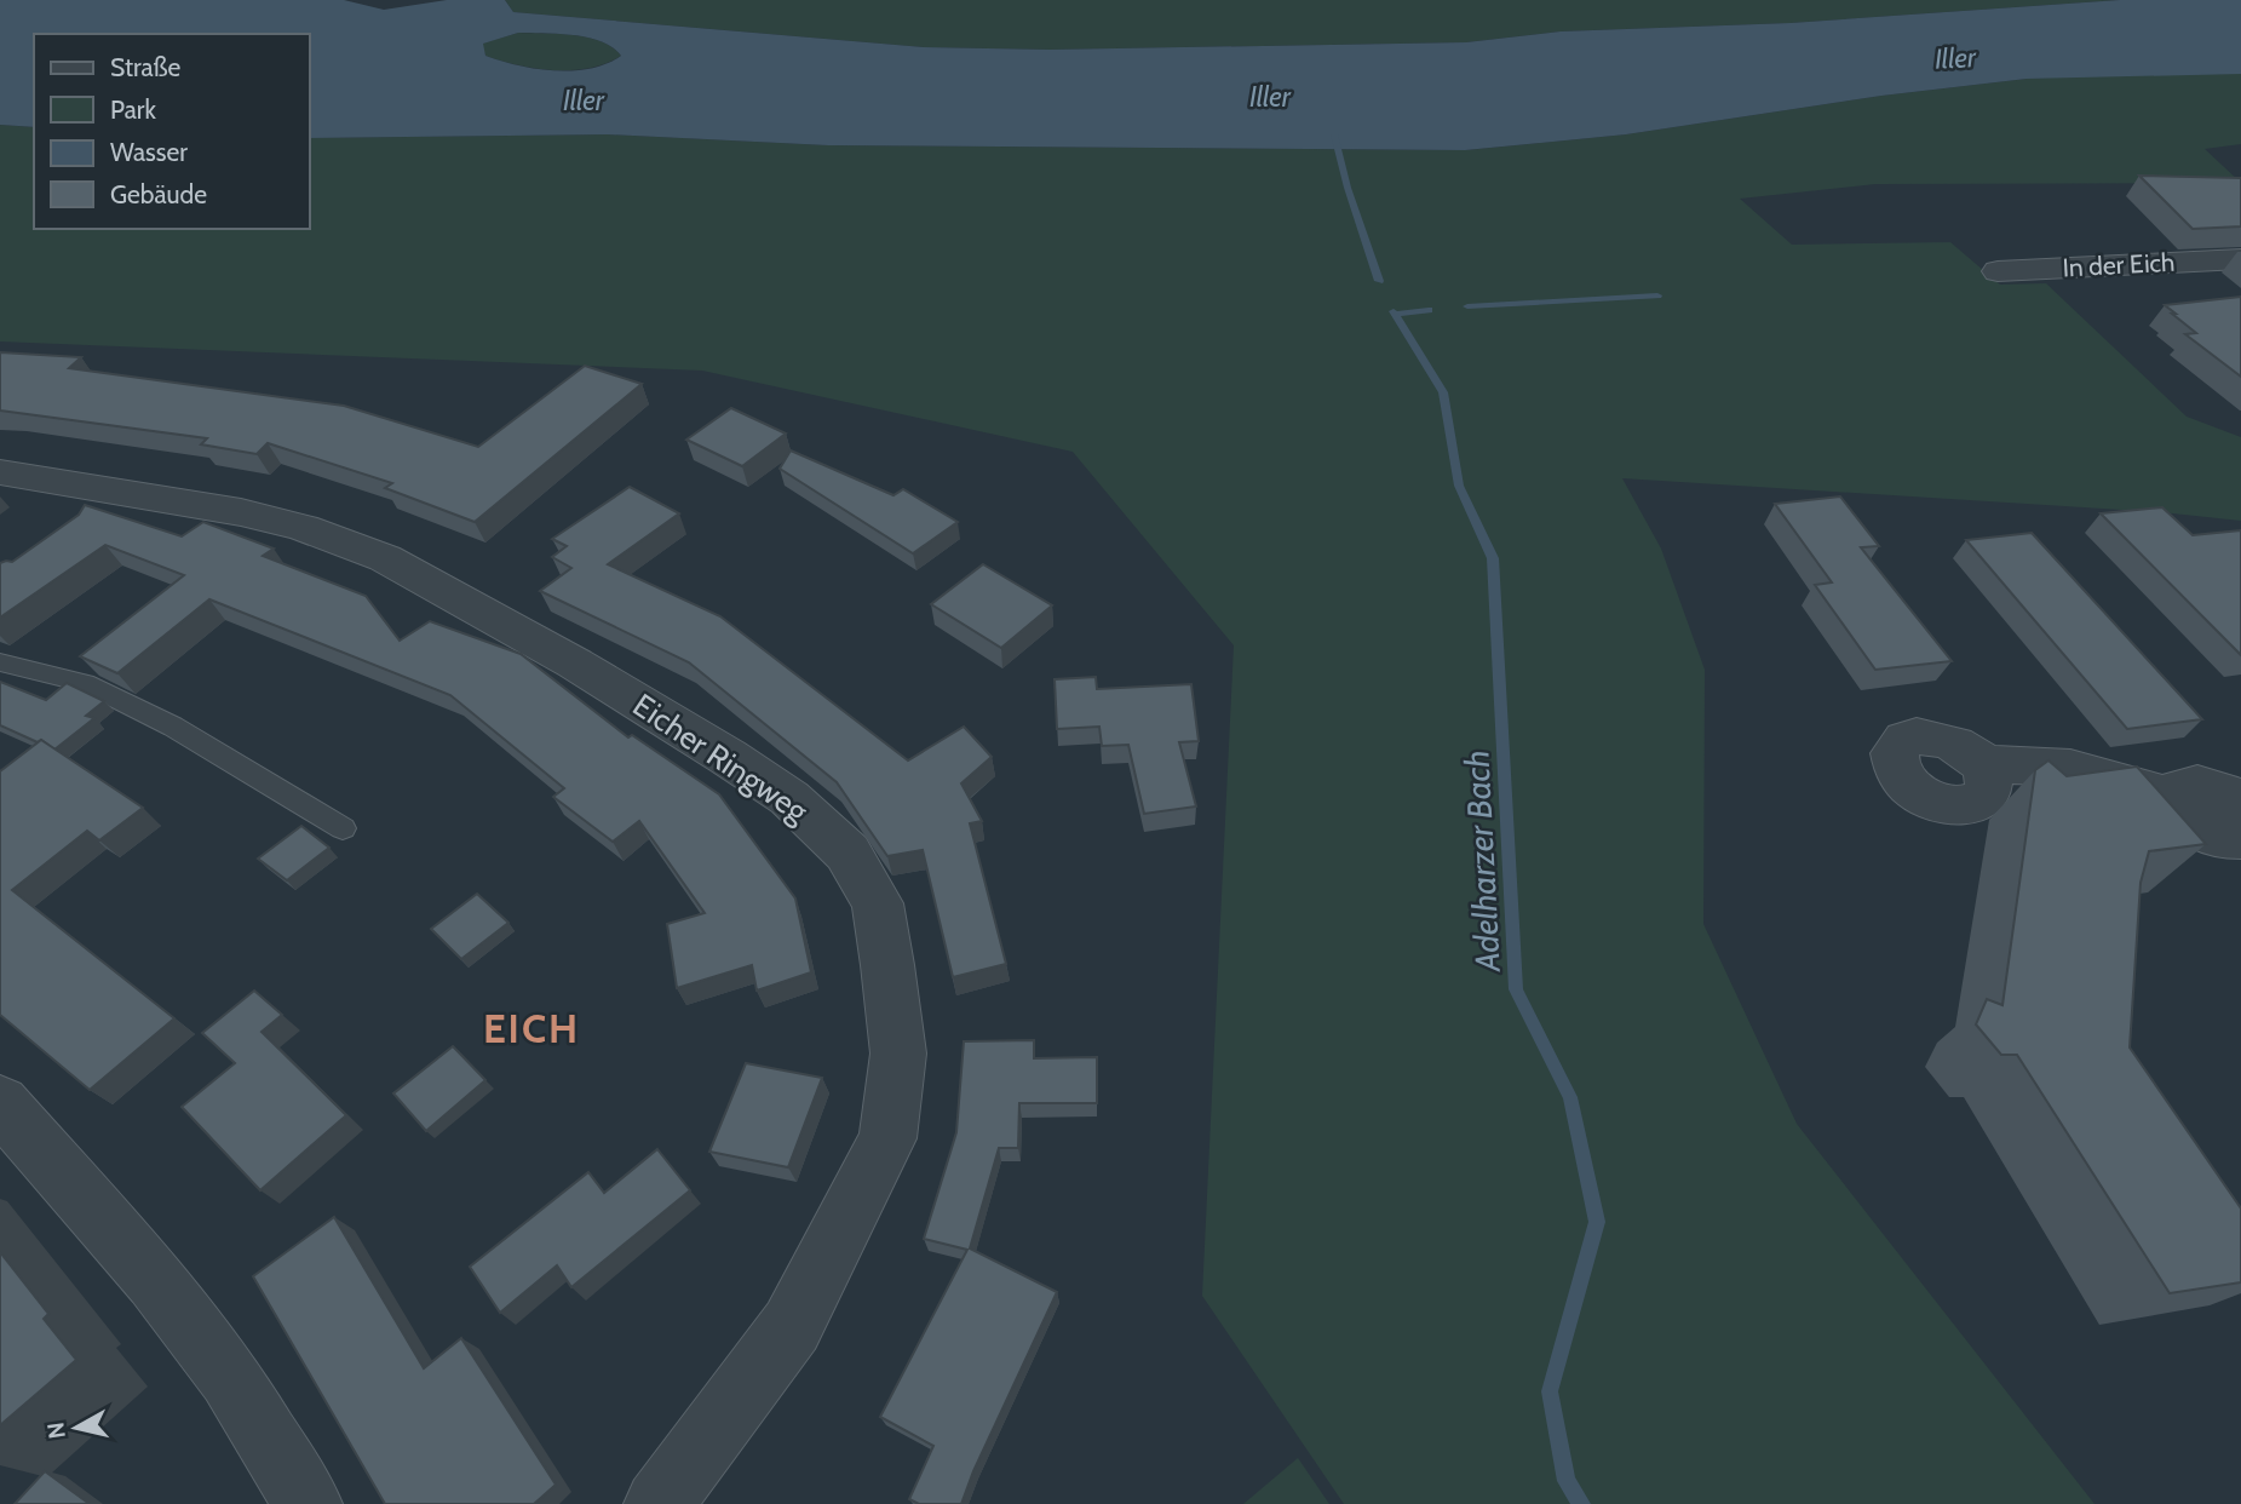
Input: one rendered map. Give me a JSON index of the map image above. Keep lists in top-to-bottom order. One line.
{"streets":{"street":["In der Eich","Eicher Ringweg"]},"districts":["EICH"],"water":["Iller","Adelharzer Bach"],"legend":["Straße","Park","Wasser","Gebäude"],"north":"left"}
